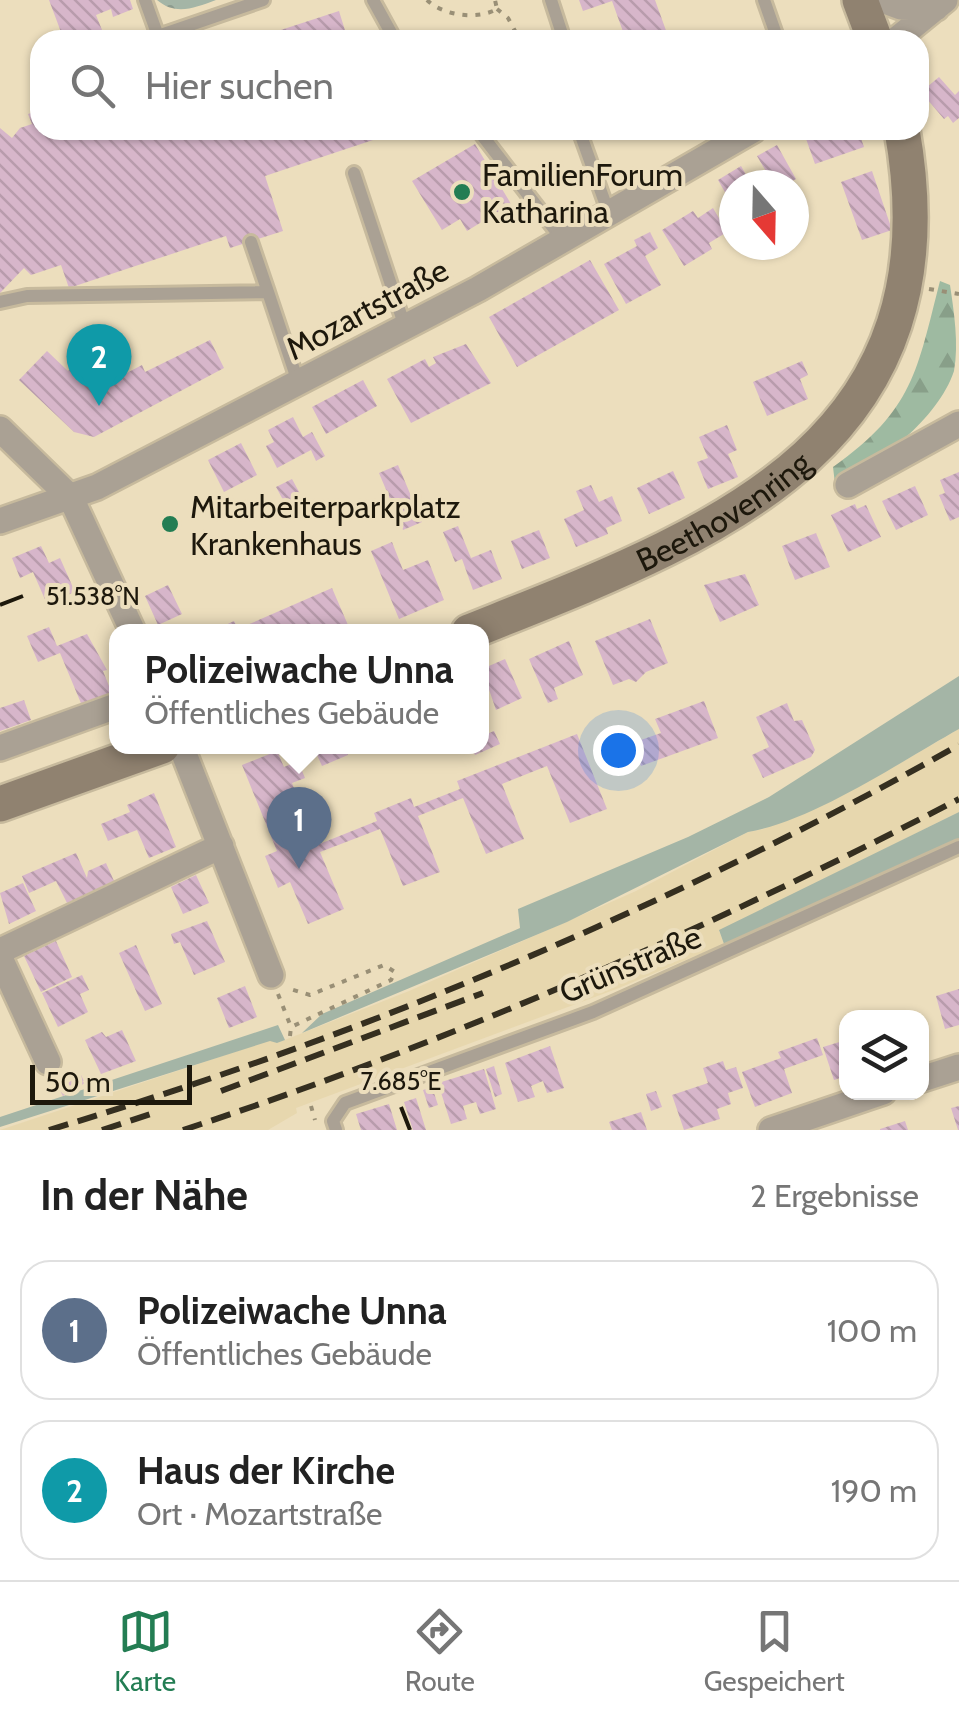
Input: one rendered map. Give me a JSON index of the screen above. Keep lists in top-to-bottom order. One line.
{"streets":{"main road":["Beethovenring"],"street":["Mozartstraße"],"lane":["Grünstraße"]},"places":["FamilienForum Katharina","Mitarbeiterparkplatz Krankenhaus"],"scale_bar":"50 m","north":"bottom","page":{"search":"Hier suchen","pins":["2","1"],"popup":["Polizeiwache Unna","Öffentliches Gebäude"],"scale":"50 m","heading":["In der Nähe","2 Ergebnisse"],"list":[{"mark":"1","name":"Polizeiwache Unna","note":"Öffentliches Gebäude","value":"100 m"},{"mark":"2","name":"Haus der Kirche","note":"Ort · Mozartstraße","value":"190 m"}],"nav":["Karte","Route","Gespeichert"]},"coordinates":["51.538°N","7.685°E"]}
